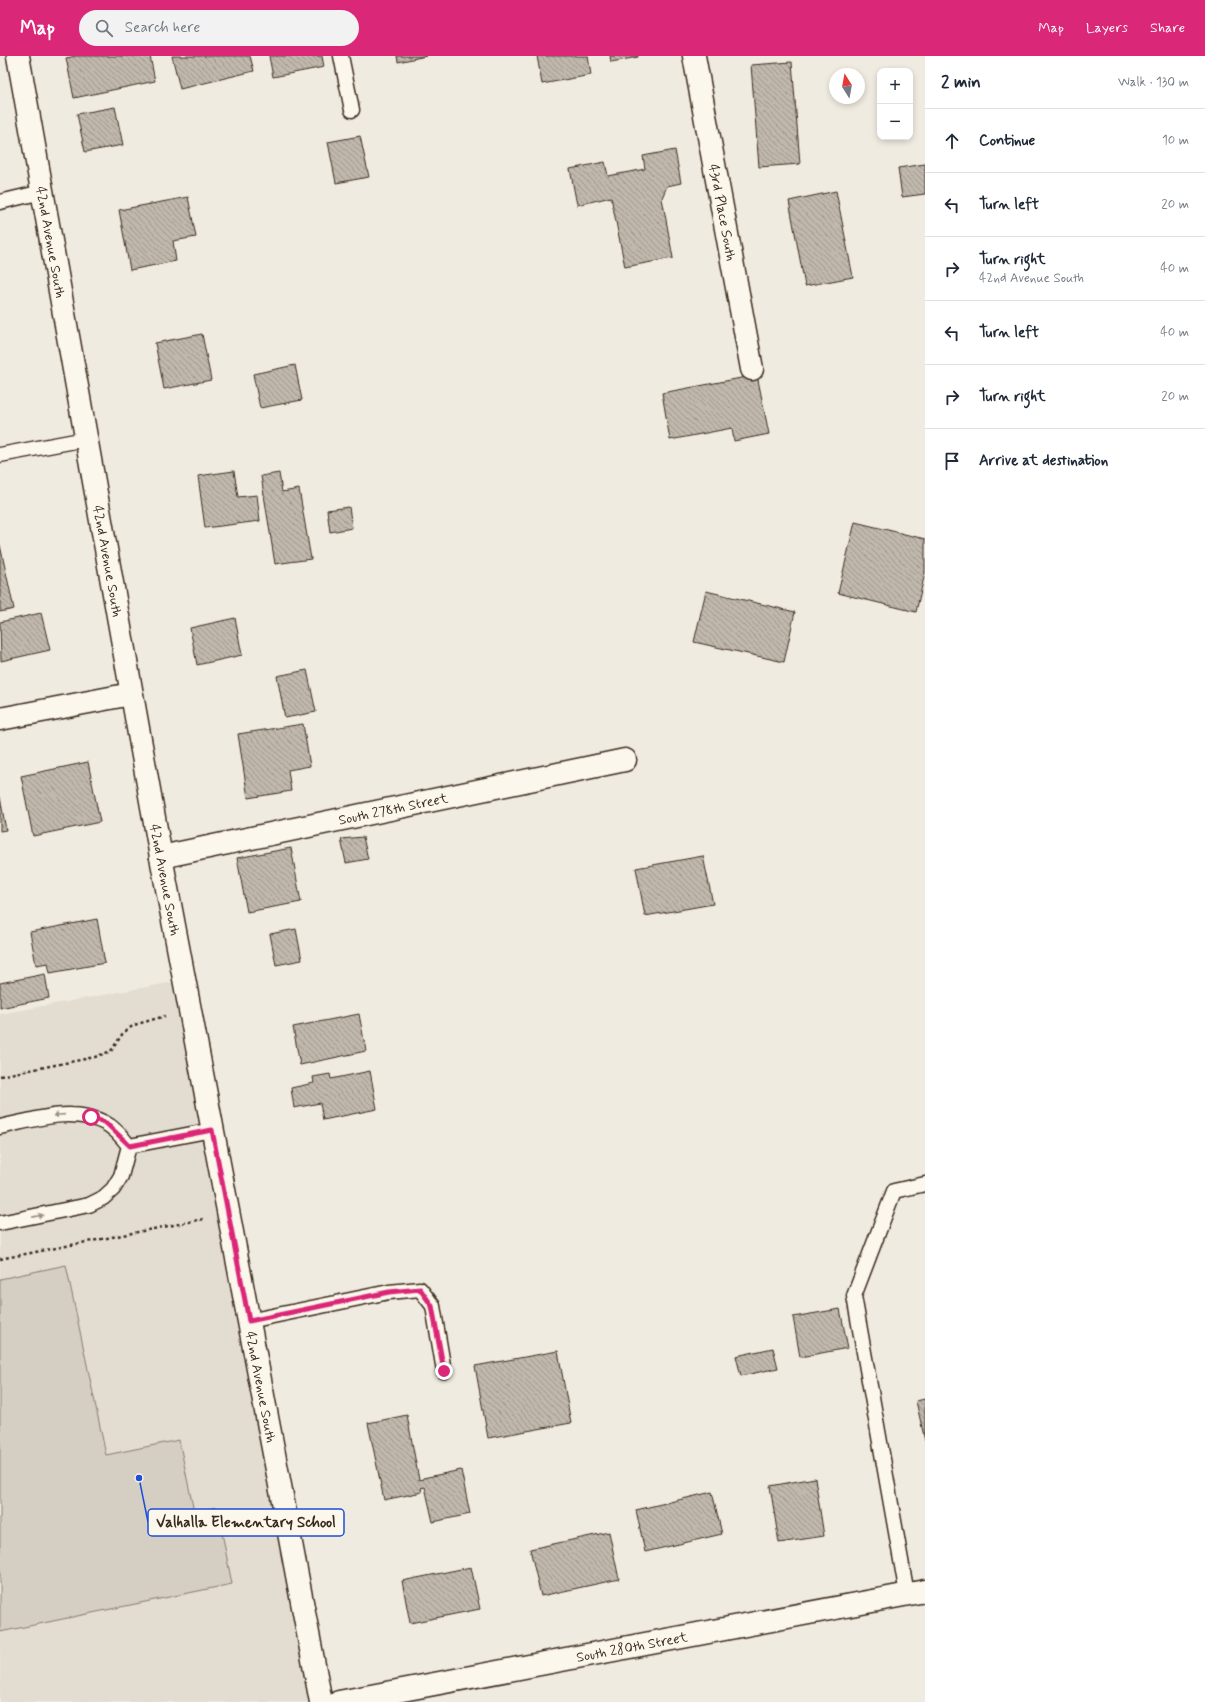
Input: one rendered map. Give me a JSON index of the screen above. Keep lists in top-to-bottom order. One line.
{"streets":{"street":["43rd Place South","42nd Avenue South","South 278th Street","South 280th Street"]},"crossings":[["42nd Avenue South","South 278th Street"]],"places":["Valhalla Elementary School"],"north":"top","page":{"header":"Map","search":"Search here","nav":["Map","Layers","Share"],"heading":["2 min","Walk · 130 m"],"map_buttons":["+","−"],"list":[["Continue","10 m"],["Turn left","20 m"],["Turn right","42nd Avenue South","40 m"],["Turn left","40 m"],["Turn right","20 m"],"Arrive at destination"]}}
